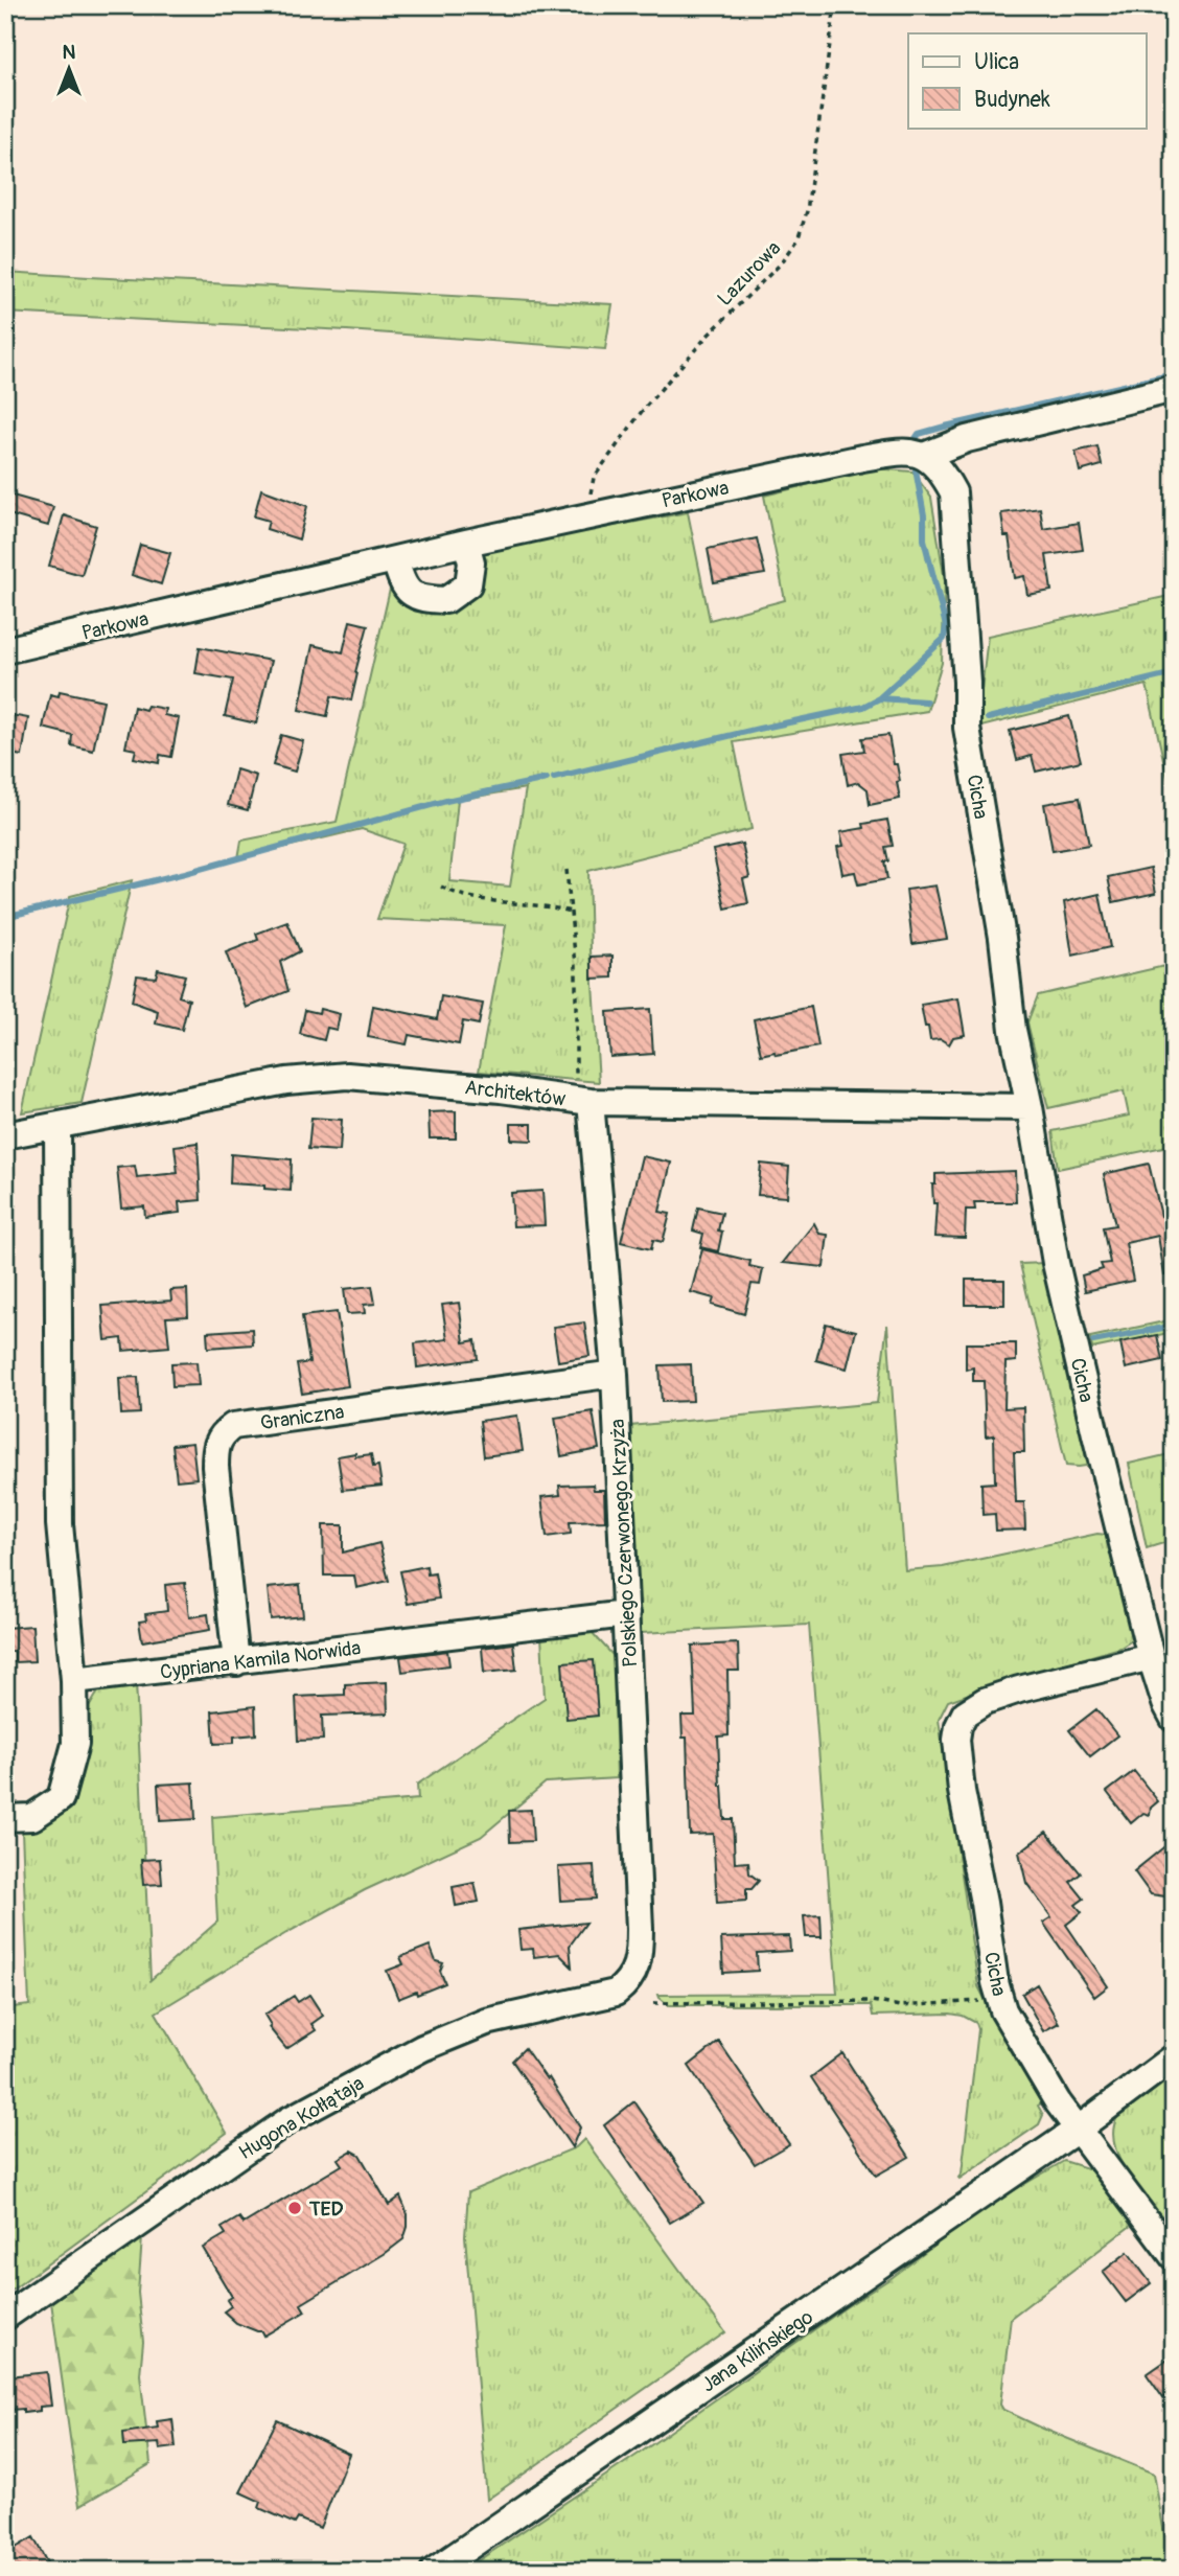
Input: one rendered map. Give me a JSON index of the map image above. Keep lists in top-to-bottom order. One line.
{"streets":{"street":["Parkowa","Cicha","Architektów","Graniczna","Polskiego Czerwonego Krzyża","Cypriana Kamila Norwida","Hugona Kołłątaja","Jana Kilińskiego"],"path":["Lazurowa"]},"crossings":[["Lazurowa","Parkowa"],["Parkowa","Cicha"],["Cicha","Architektów"],["Cicha","Jana Kilińskiego"],["Architektów","Polskiego Czerwonego Krzyża"],["Graniczna","Polskiego Czerwonego Krzyża"],["Graniczna","Cypriana Kamila Norwida"],["Polskiego Czerwonego Krzyża","Cypriana Kamila Norwida"],["Polskiego Czerwonego Krzyża","Hugona Kołłątaja"]],"places":["TED"],"legend":["Ulica","Budynek"],"north":"top"}
